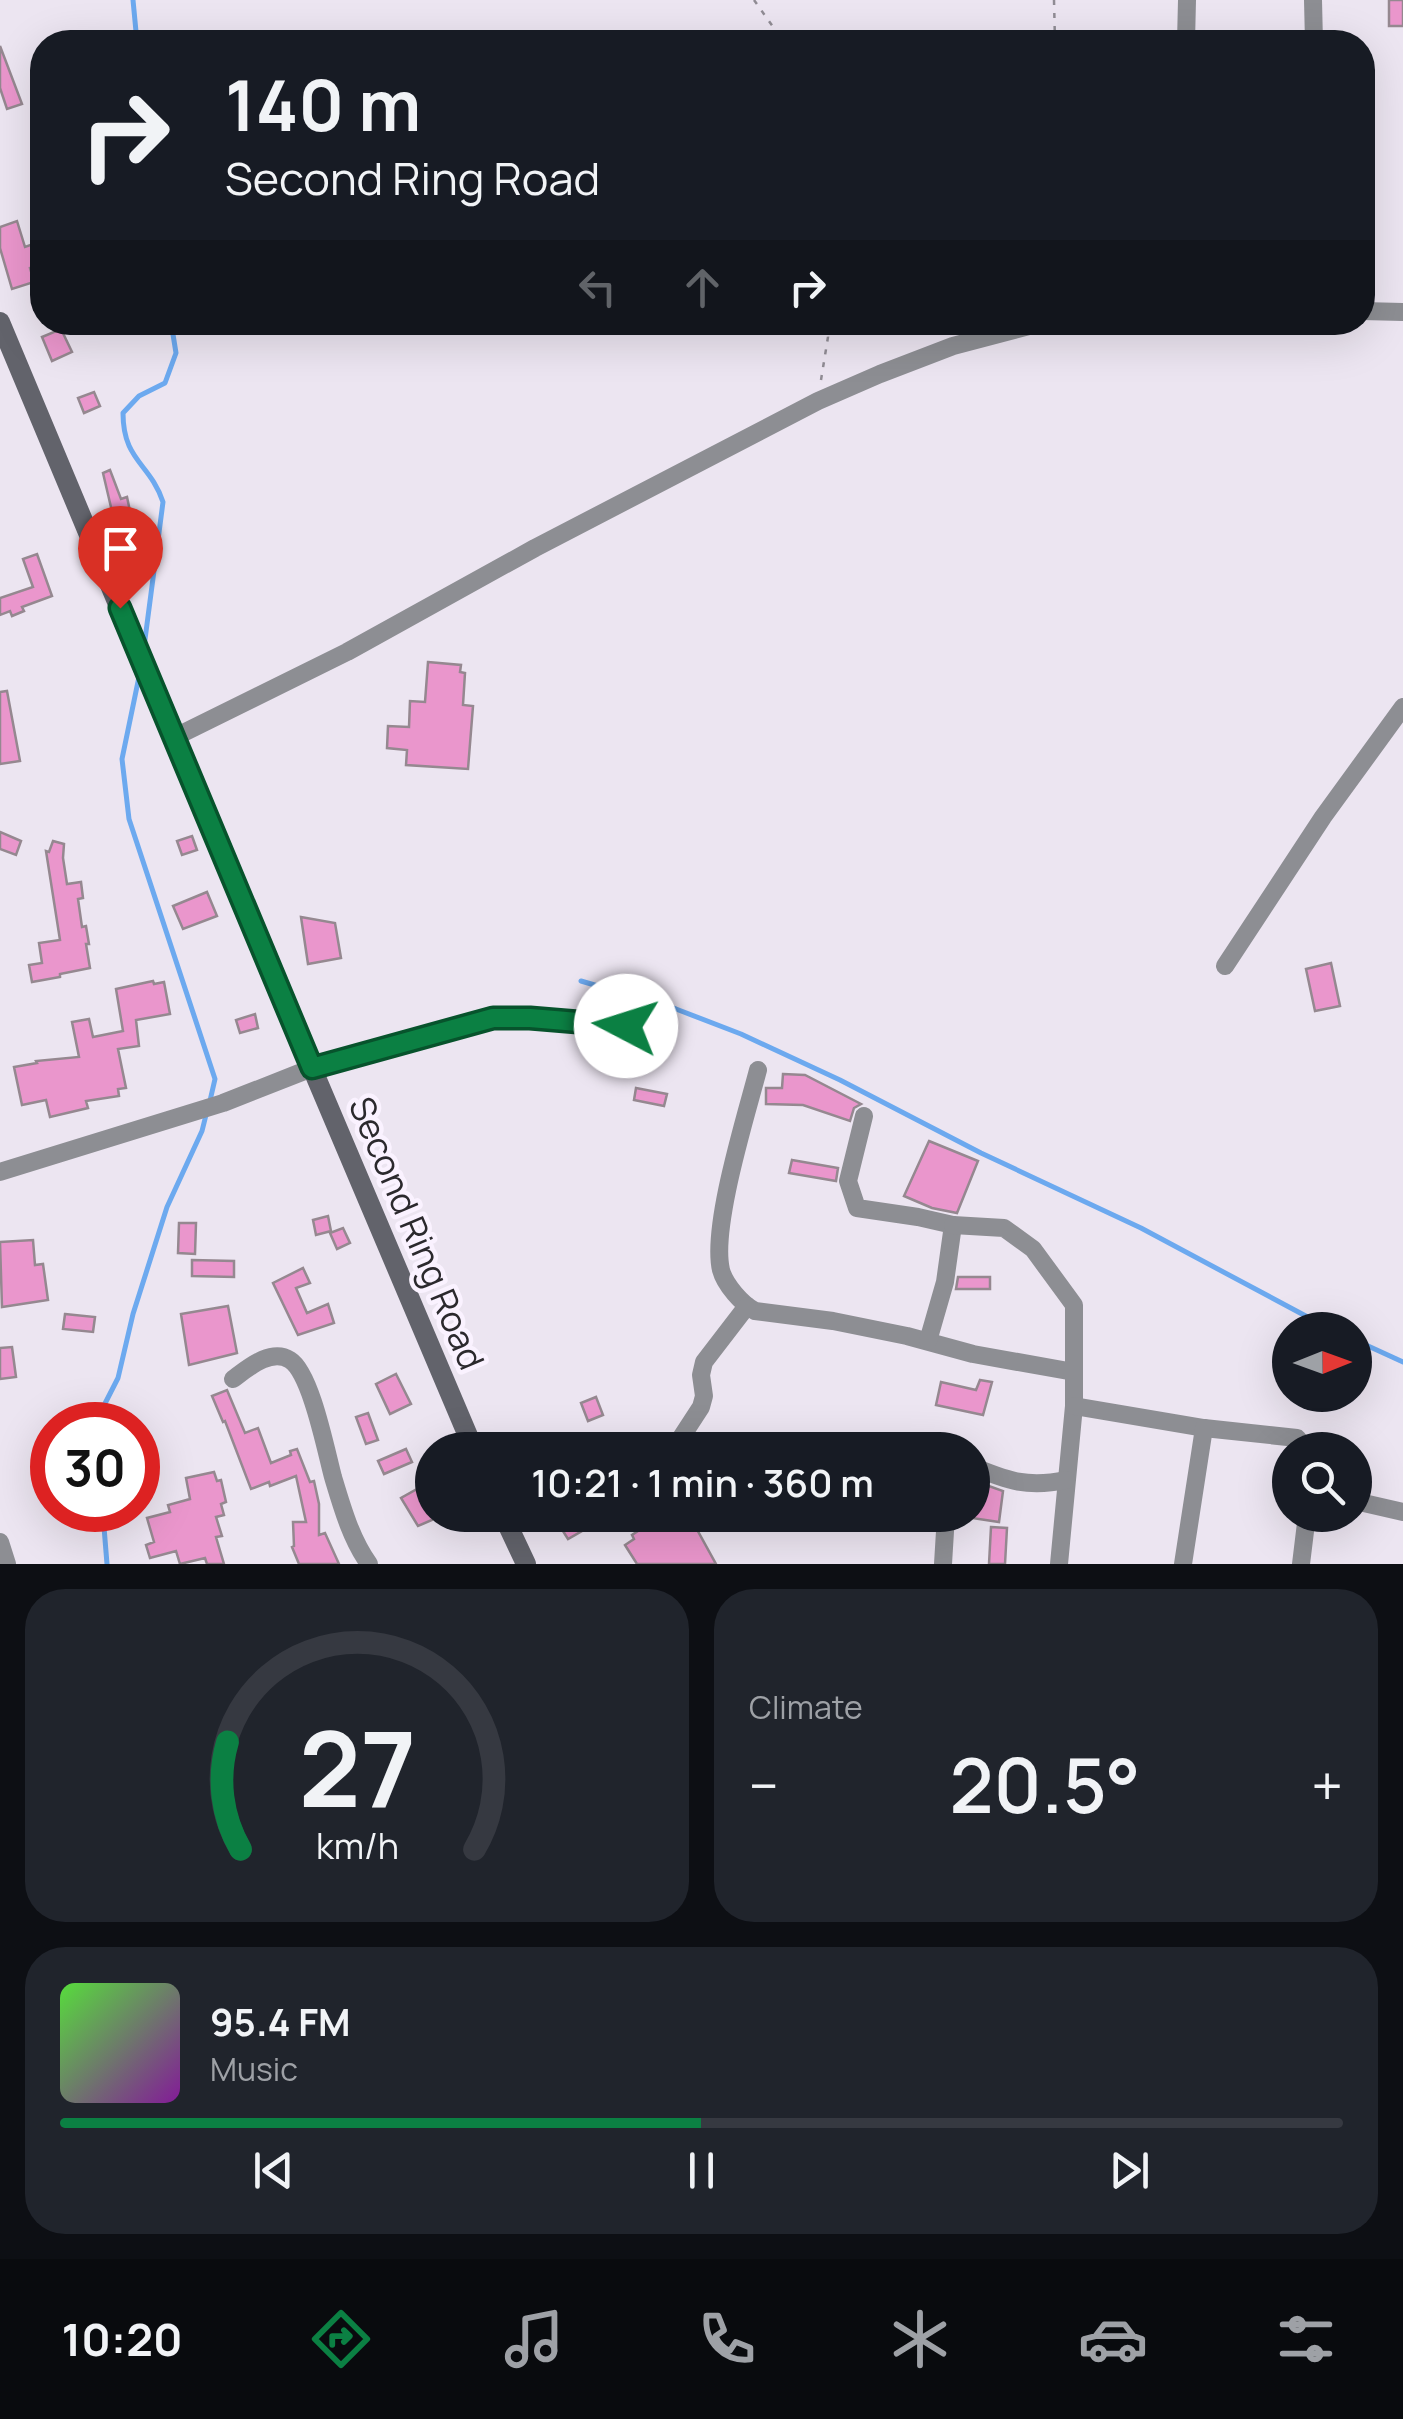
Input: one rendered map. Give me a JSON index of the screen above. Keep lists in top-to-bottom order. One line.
{"streets":{"main road":["Second Ring Road"]},"north":"right","page":{"turn":["140 m","Second Ring Road"],"limit":"30","trip":"10:21 · 1 min · 360 m","tile":"Climate","heat":["−","20.5°","+"],"song":["95.4 FM","Music"],"tabs":"10:20","gauge":["27","km/h"]}}
